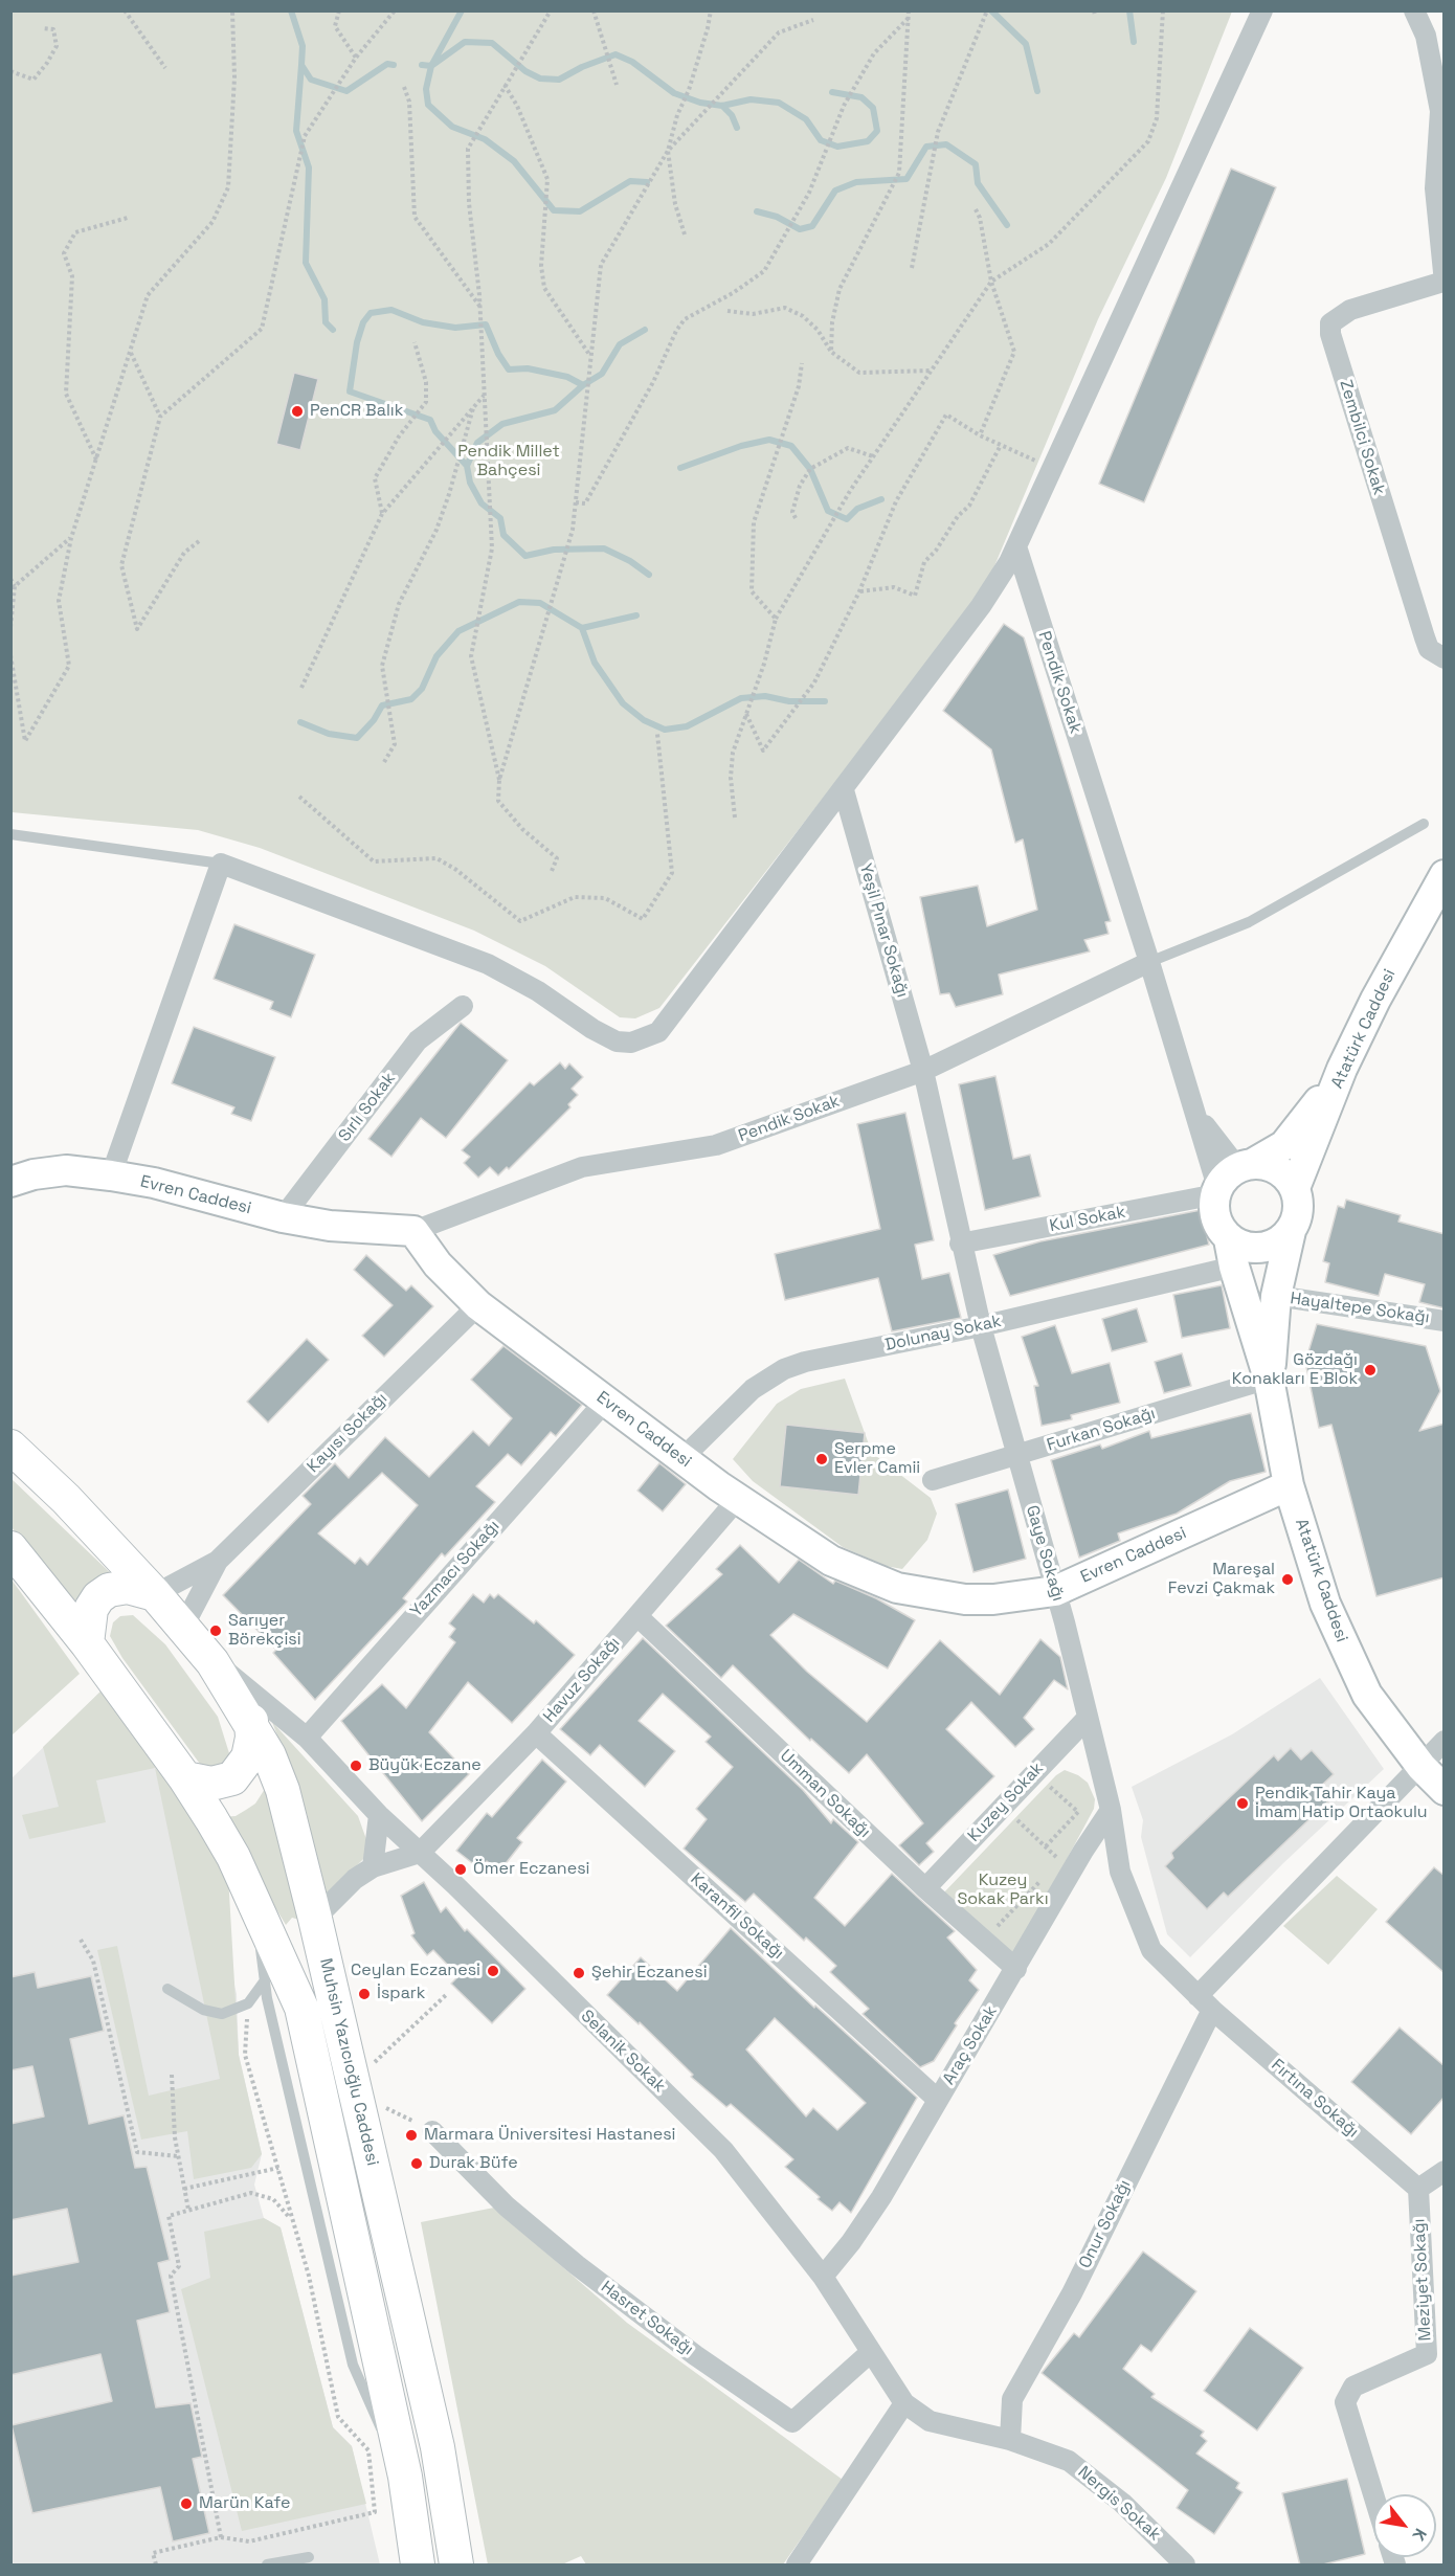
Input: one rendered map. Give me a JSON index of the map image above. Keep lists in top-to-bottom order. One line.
{"streets":{"main road":["Muhsin Yazıcıoğlu Caddesi"],"street":["Zembilci Sokak","Pendik Sokak","Yeşil Pınar Sokağı","Atatürk Caddesi","Sırlı Sokak","Evren Caddesi","Kul Sokak","Hayaltepe Sokağı","Dolunay Sokak","Furkan Sokağı","Kayısı Sokağı","Gaye Sokağı","Yazmacı Sokağı","Havuz Sokağı","Umman Sokağı","Kuzey Sokak","Karanfil Sokağı","Araç Sokak","Selanik Sokak","Fırtına Sokağı","Onur Sokağı","Meziyet Sokağı","Hasret Sokağı","Nergis Sokak"]},"crossings":[["Pendik Sokak","Yeşil Pınar Sokağı"],["Pendik Sokak","Atatürk Caddesi"],["Pendik Sokak","Evren Caddesi"],["Pendik Sokak","Kul Sokak"],["Pendik Sokak","Dolunay Sokak"],["Pendik Sokak","Gaye Sokağı"],["Yeşil Pınar Sokağı","Gaye Sokağı"],["Atatürk Caddesi","Evren Caddesi"],["Atatürk Caddesi","Kul Sokak"],["Atatürk Caddesi","Hayaltepe Sokağı"],["Atatürk Caddesi","Dolunay Sokak"],["Atatürk Caddesi","Furkan Sokağı"],["Atatürk Caddesi","Onur Sokağı"],["Sırlı Sokak","Evren Caddesi"],["Evren Caddesi","Dolunay Sokak"],["Evren Caddesi","Kayısı Sokağı"],["Evren Caddesi","Gaye Sokağı"],["Evren Caddesi","Yazmacı Sokağı"],["Evren Caddesi","Havuz Sokağı"],["Kul Sokak","Dolunay Sokak"],["Kul Sokak","Gaye Sokağı"],["Dolunay Sokak","Gaye Sokağı"],["Furkan Sokağı","Gaye Sokağı"],["Gaye Sokağı","Kuzey Sokak"],["Gaye Sokağı","Araç Sokak"],["Gaye Sokağı","Fırtına Sokağı"],["Gaye Sokağı","Onur Sokağı"],["Yazmacı Sokağı","Selanik Sokak"],["Havuz Sokağı","Umman Sokağı"],["Havuz Sokağı","Karanfil Sokağı"],["Havuz Sokağı","Selanik Sokak"],["Umman Sokağı","Kuzey Sokak"],["Umman Sokağı","Araç Sokak"],["Karanfil Sokağı","Araç Sokak"],["Araç Sokak","Selanik Sokak"],["Selanik Sokak","Muhsin Yazıcıoğlu Caddesi"],["Selanik Sokak","Onur Sokağı"],["Selanik Sokak","Hasret Sokağı"],["Selanik Sokak","Nergis Sokak"],["Fırtına Sokağı","Onur Sokağı"],["Fırtına Sokağı","Meziyet Sokağı"],["Onur Sokağı","Nergis Sokak"]],"parks":["Pendik Millet Bahçesi","Kuzey Sokak Parkı"],"places":["PenCR Balık","Gözdağı Konakları E Blok","Serpme Evler Camii","Mareşal Fevzi̇ Çakmak","Sarıyer Börekçisi","Büyük Eczane","Pendik Tahir Kaya İmam Hatip Ortaokulu","Ömer Eczanesi","Ceylan Eczanesi","Şehir Eczanesi","İspark","Marmara Üniversitesi Hastanesi","Durak Büfe","Marün Kafe"],"north":"bottom right"}
